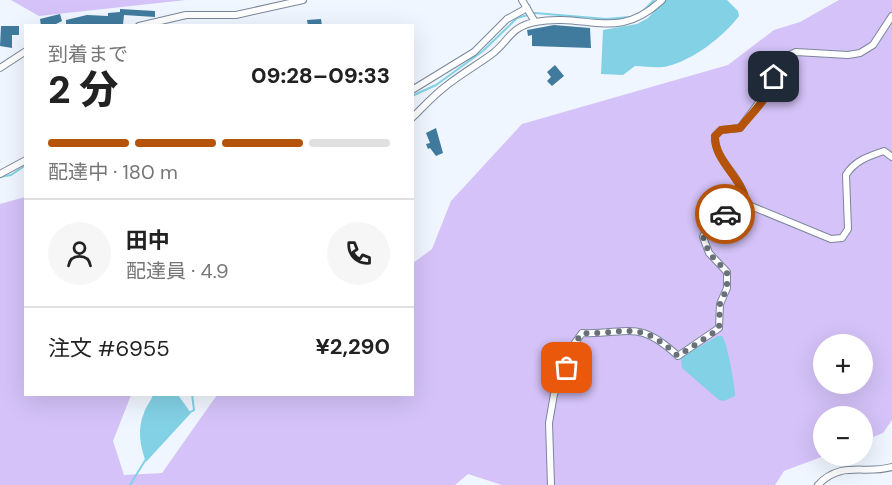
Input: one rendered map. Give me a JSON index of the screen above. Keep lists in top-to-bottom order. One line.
{"page":{"heading":["2 分","到着まで","09:28–09:33"],"panel":["田中","配達員 · 4.9","注文 #6955","¥2,290"],"bar":"配達中 · 180 m","map_buttons":["+","−"]}}
